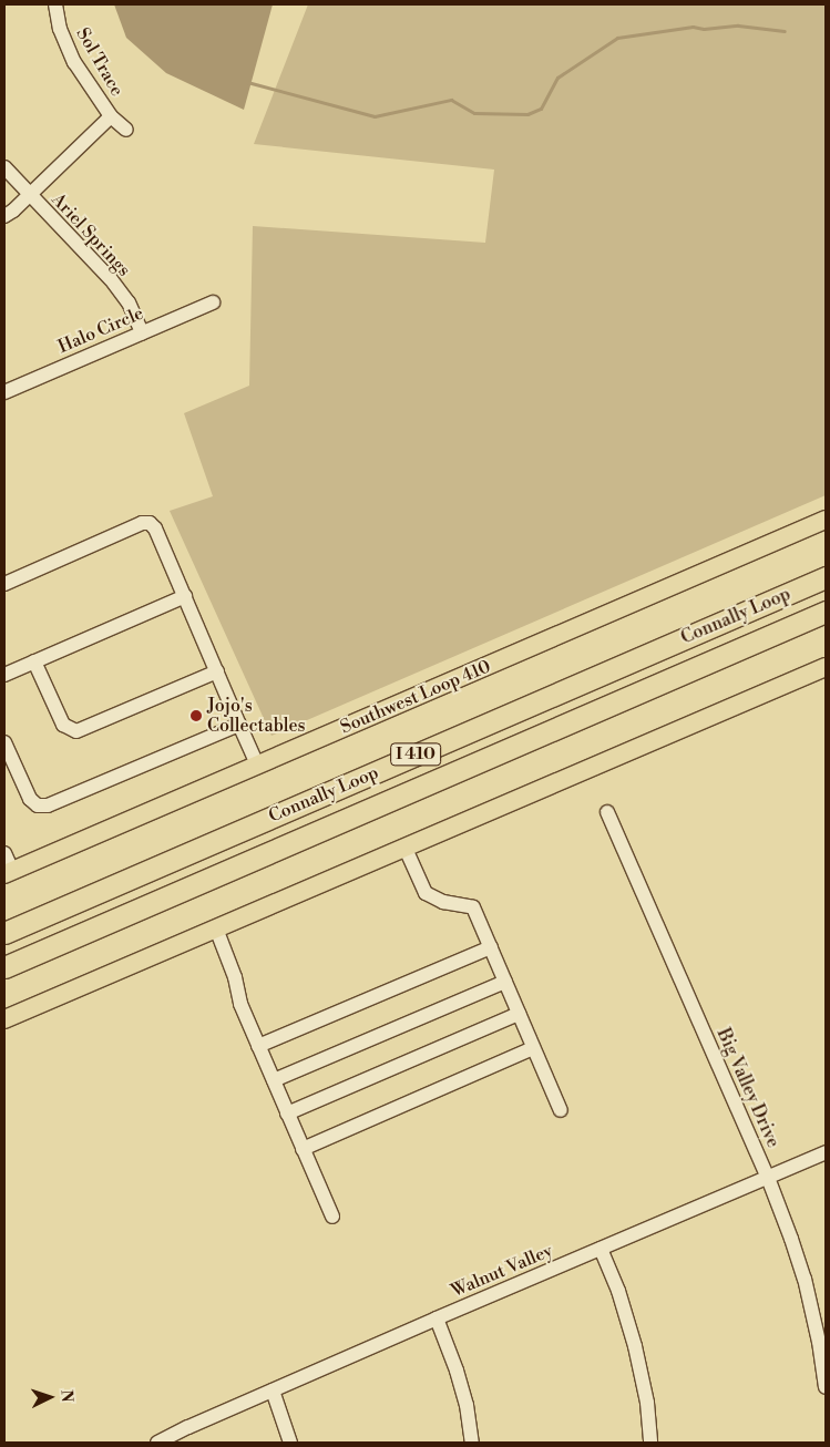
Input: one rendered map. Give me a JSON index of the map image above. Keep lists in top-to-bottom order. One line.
{"streets":{"highway":["Connally Loop","I 410"],"main road":["Southwest Loop 410"],"street":["Sol Trace","Ariel Springs","Halo Circle","Big Valley Drive","Walnut Valley"]},"crossings":[["Ariel Springs","Halo Circle"],["Big Valley Drive","Walnut Valley"]],"places":["Jojo's Collectables"],"north":"right"}
